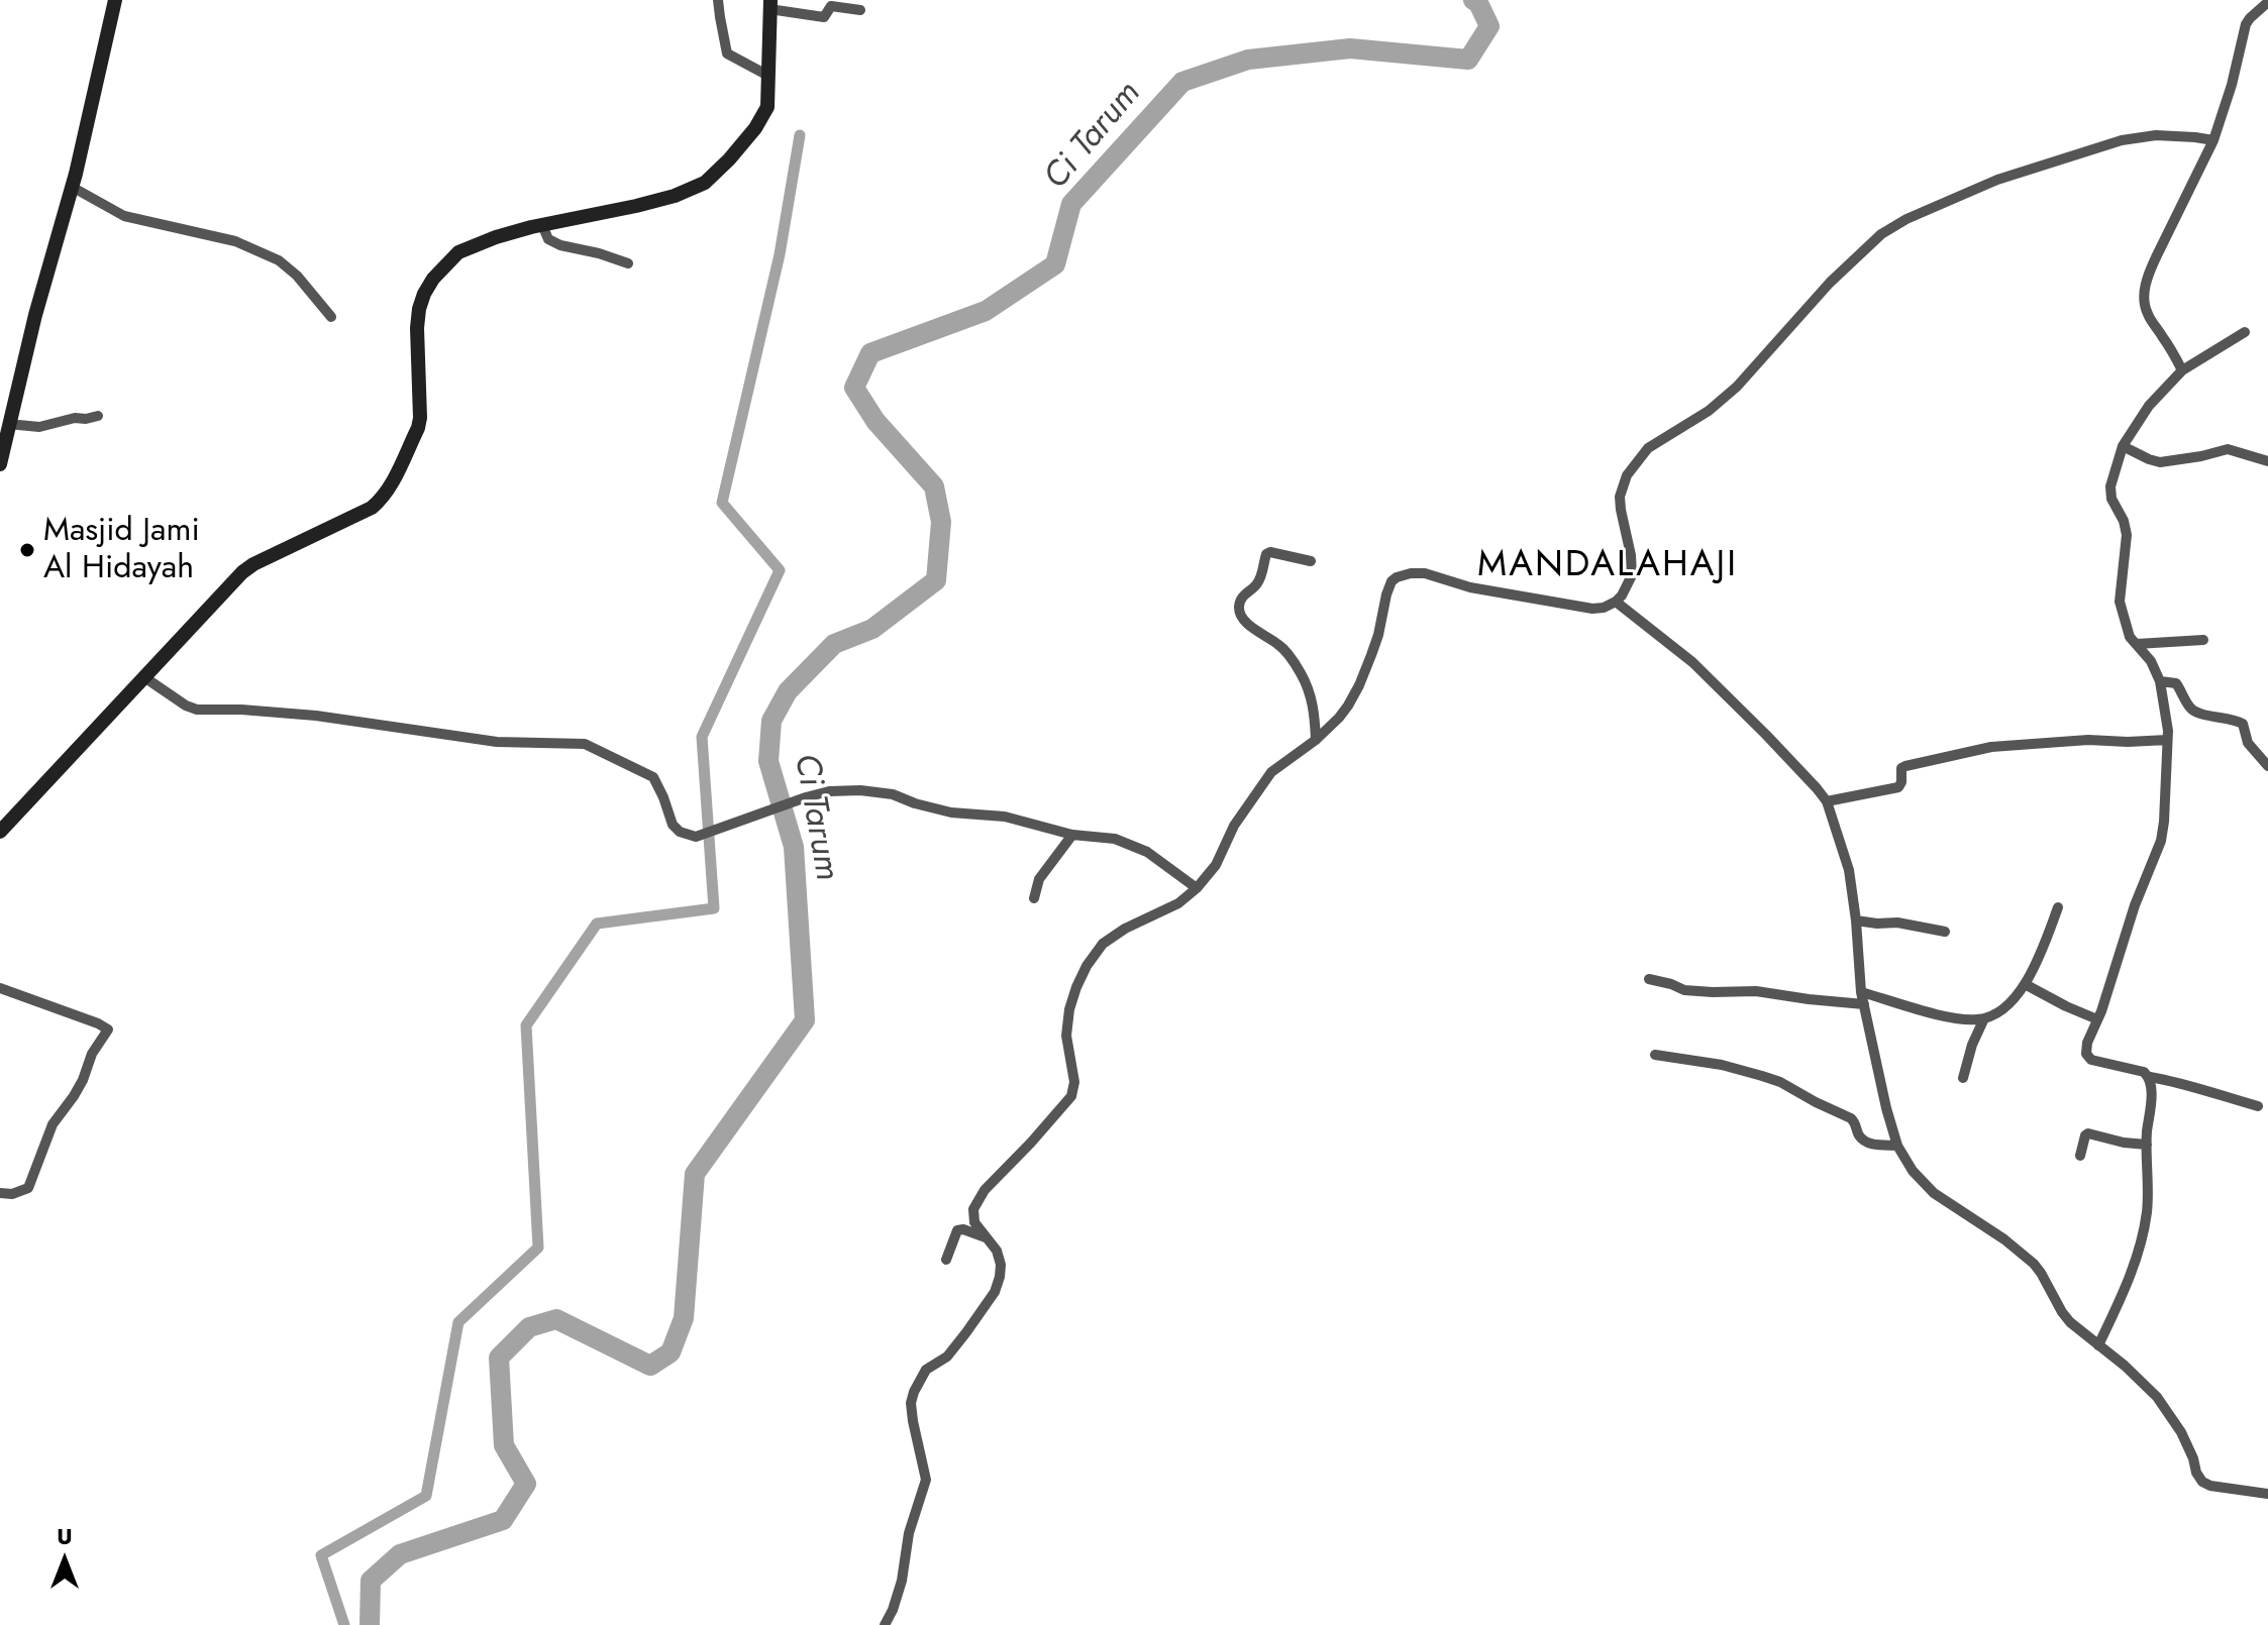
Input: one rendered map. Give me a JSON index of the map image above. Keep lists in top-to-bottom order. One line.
{"districts":["MANDALAHAJI"],"water":["Ci Tarum"],"places":["Masjid Jami Al Hidayah"],"north":"top"}
